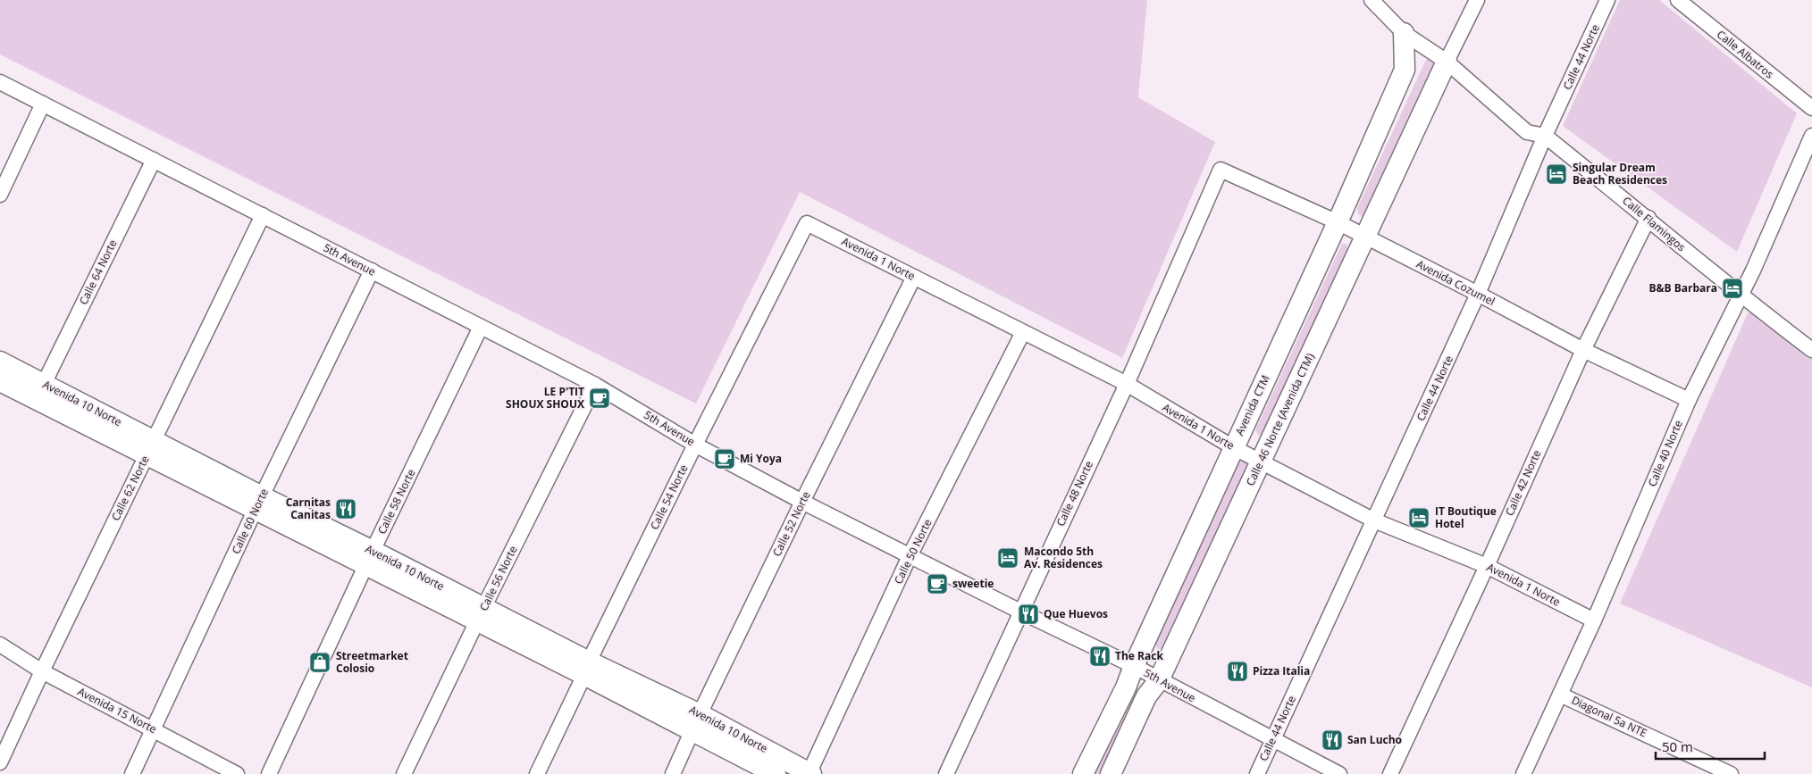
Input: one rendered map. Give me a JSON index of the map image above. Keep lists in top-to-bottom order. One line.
{"streets":{"main road":["Avenida 10 Norte","Avenida CTM","Calle 46 Norte (Avenida CTM)"],"street":["Calle Albatros","Calle 44 Norte","Calle Flamingos","Avenida 1 Norte","5th Avenue","Calle 64 Norte","Avenida Cozumel","Calle 40 Norte","Calle 42 Norte","Calle 62 Norte","Calle 48 Norte","Calle 54 Norte","Calle 58 Norte","Calle 60 Norte","Calle 52 Norte","Calle 50 Norte","Calle 56 Norte","Avenida 15 Norte","Diagonal 5a NTE"]},"crossings":[["Calle 44 Norte","Calle Flamingos"],["Calle 44 Norte","Avenida 1 Norte"],["Calle 44 Norte","5th Avenue"],["Calle 44 Norte","Avenida Cozumel"],["Calle Flamingos","Avenida CTM"],["Calle Flamingos","Calle 46 Norte (Avenida CTM)"],["Calle Flamingos","Calle 40 Norte"],["Calle Flamingos","Calle 42 Norte"],["Avenida 1 Norte","Avenida CTM"],["Avenida 1 Norte","Calle 46 Norte (Avenida CTM)"],["Avenida 1 Norte","Calle 40 Norte"],["Avenida 1 Norte","Calle 42 Norte"],["Avenida 1 Norte","Calle 48 Norte"],["Avenida 1 Norte","Calle 54 Norte"],["Avenida 1 Norte","Calle 52 Norte"],["Avenida 1 Norte","Calle 50 Norte"],["5th Avenue","Calle 64 Norte"],["5th Avenue","Avenida CTM"],["5th Avenue","Calle 46 Norte (Avenida CTM)"],["5th Avenue","Calle 62 Norte"],["5th Avenue","Calle 48 Norte"],["5th Avenue","Calle 54 Norte"],["5th Avenue","Calle 58 Norte"],["5th Avenue","Calle 60 Norte"],["5th Avenue","Calle 52 Norte"],["5th Avenue","Calle 50 Norte"],["5th Avenue","Calle 56 Norte"],["Calle 64 Norte","Avenida 10 Norte"],["Avenida Cozumel","Avenida CTM"],["Avenida Cozumel","Calle 46 Norte (Avenida CTM)"],["Avenida Cozumel","Calle 40 Norte"],["Avenida Cozumel","Calle 42 Norte"],["Avenida Cozumel","Calle 48 Norte"],["Avenida 10 Norte","Calle 62 Norte"],["Avenida 10 Norte","Calle 54 Norte"],["Avenida 10 Norte","Calle 58 Norte"],["Avenida 10 Norte","Calle 60 Norte"],["Avenida 10 Norte","Calle 52 Norte"],["Avenida 10 Norte","Calle 50 Norte"],["Avenida 10 Norte","Calle 56 Norte"],["Calle 40 Norte","Diagonal 5a NTE"],["Calle 62 Norte","Avenida 15 Norte"],["Calle 60 Norte","Avenida 15 Norte"]],"places":{"hotel":["Singular Dream Beach Residences","B&B Barbara","IT Boutique Hotel","Macondo 5th Av. Residences"],"cafe":["LE P'TIT SHOUX SHOUX","Mi Yoya","sweetie"],"restaurant":["Carnitas Canitas","Que Huevos","The Rack","Pizza Italia","San Lucho"],"shop":["Streetmarket Colosio"]},"scale_bar":"50 m"}
